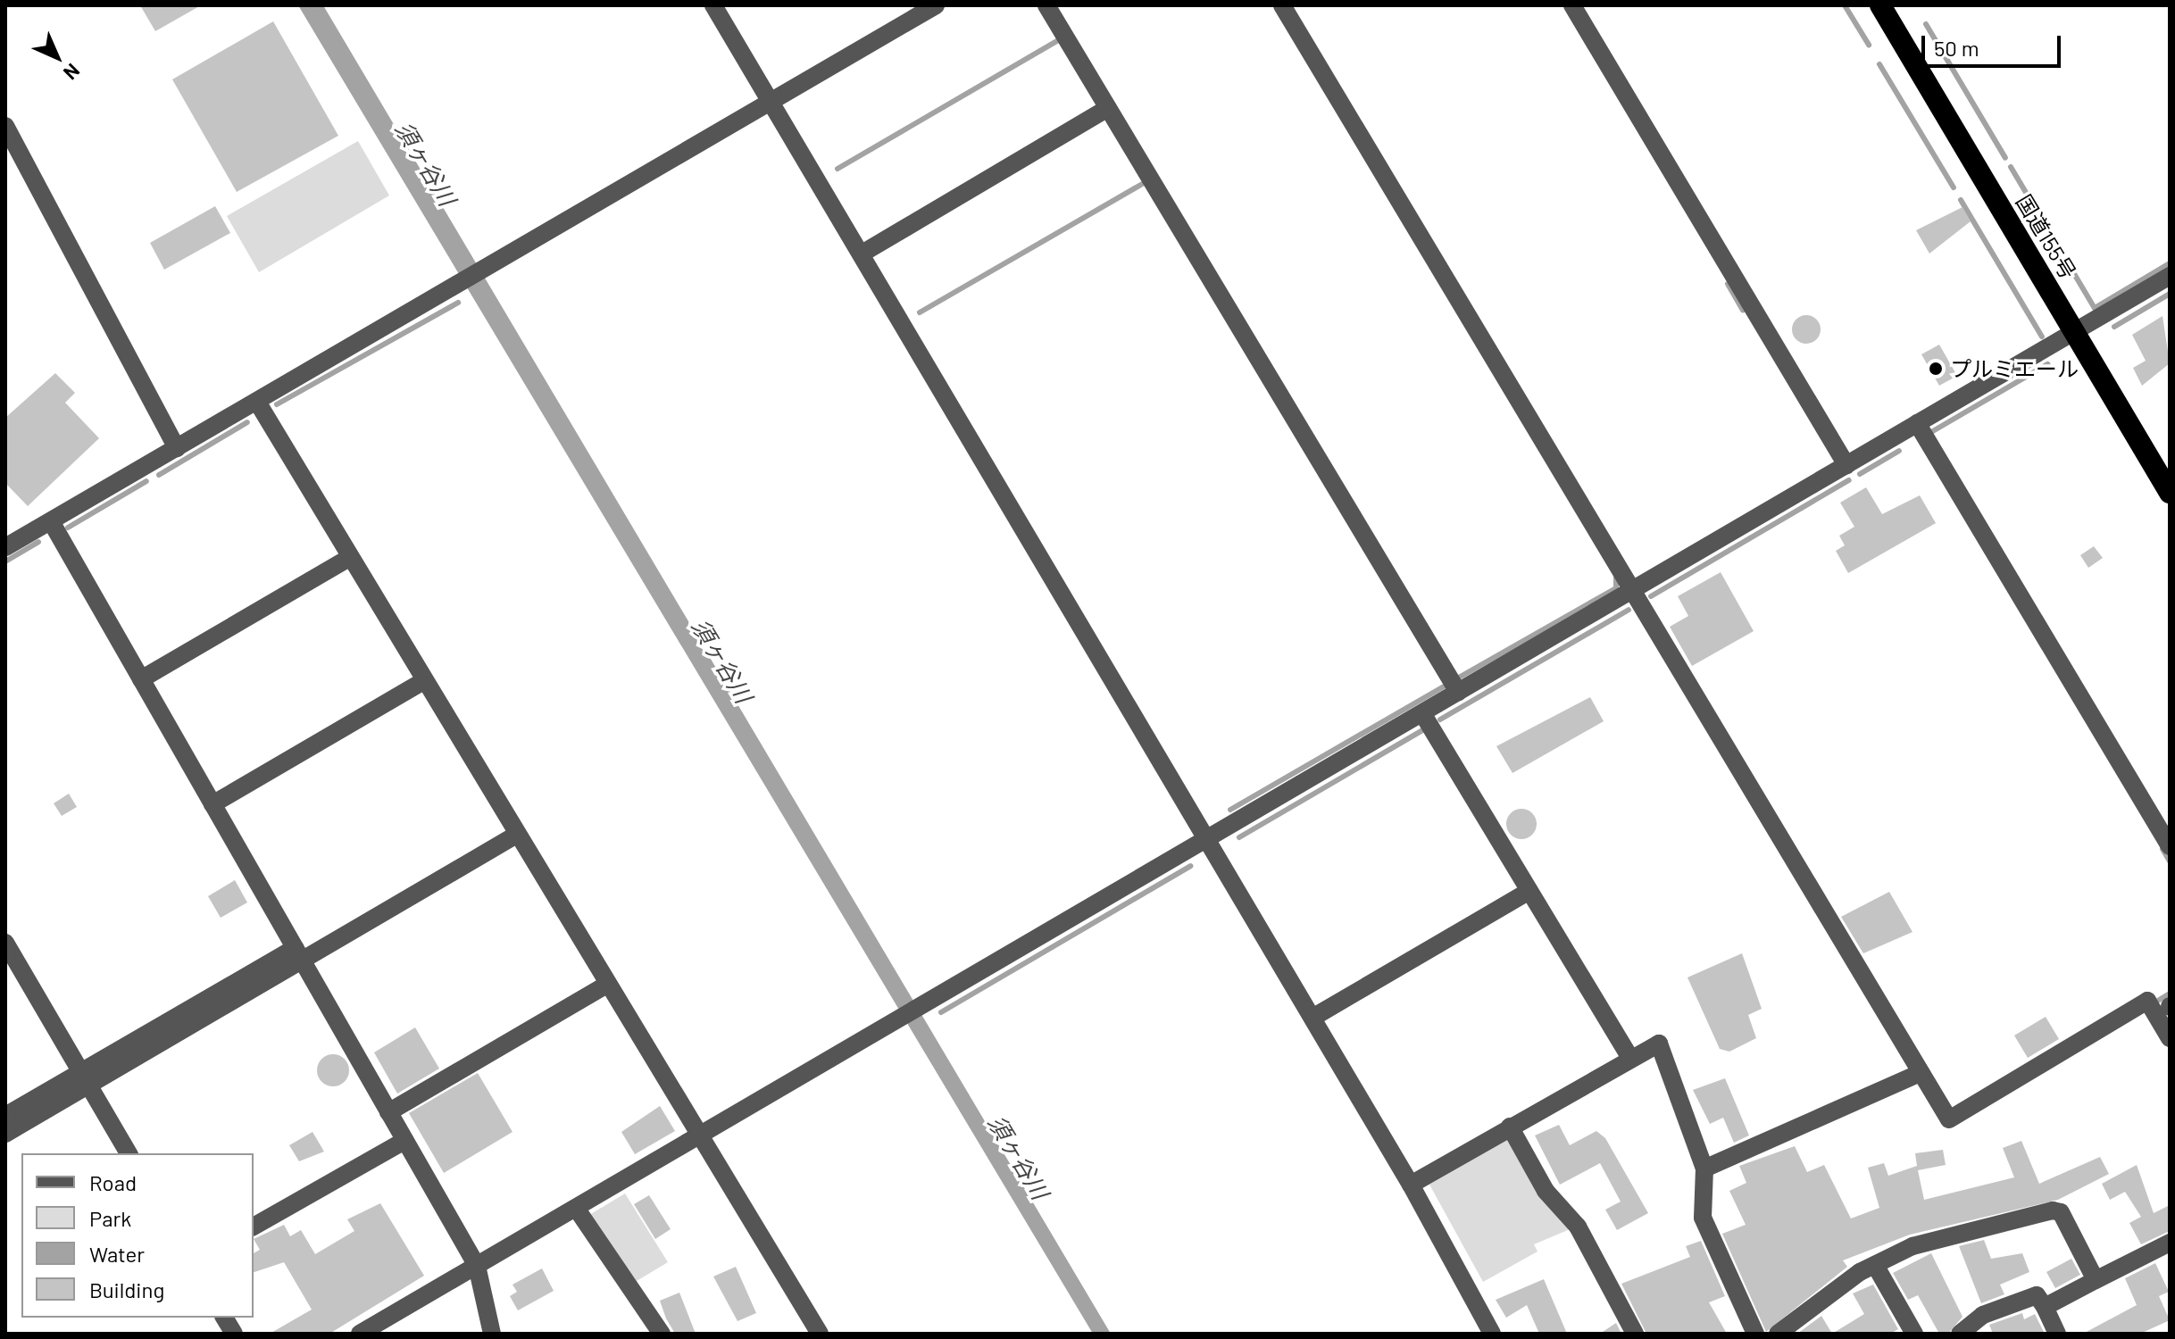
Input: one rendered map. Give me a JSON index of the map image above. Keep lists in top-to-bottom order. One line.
{"streets":{"highway":["国道155号"]},"water":["須ヶ谷川"],"places":["プルミエール"],"legend":["Road","Park","Water","Building"],"scale_bar":"50 m","north":"bottom right"}
